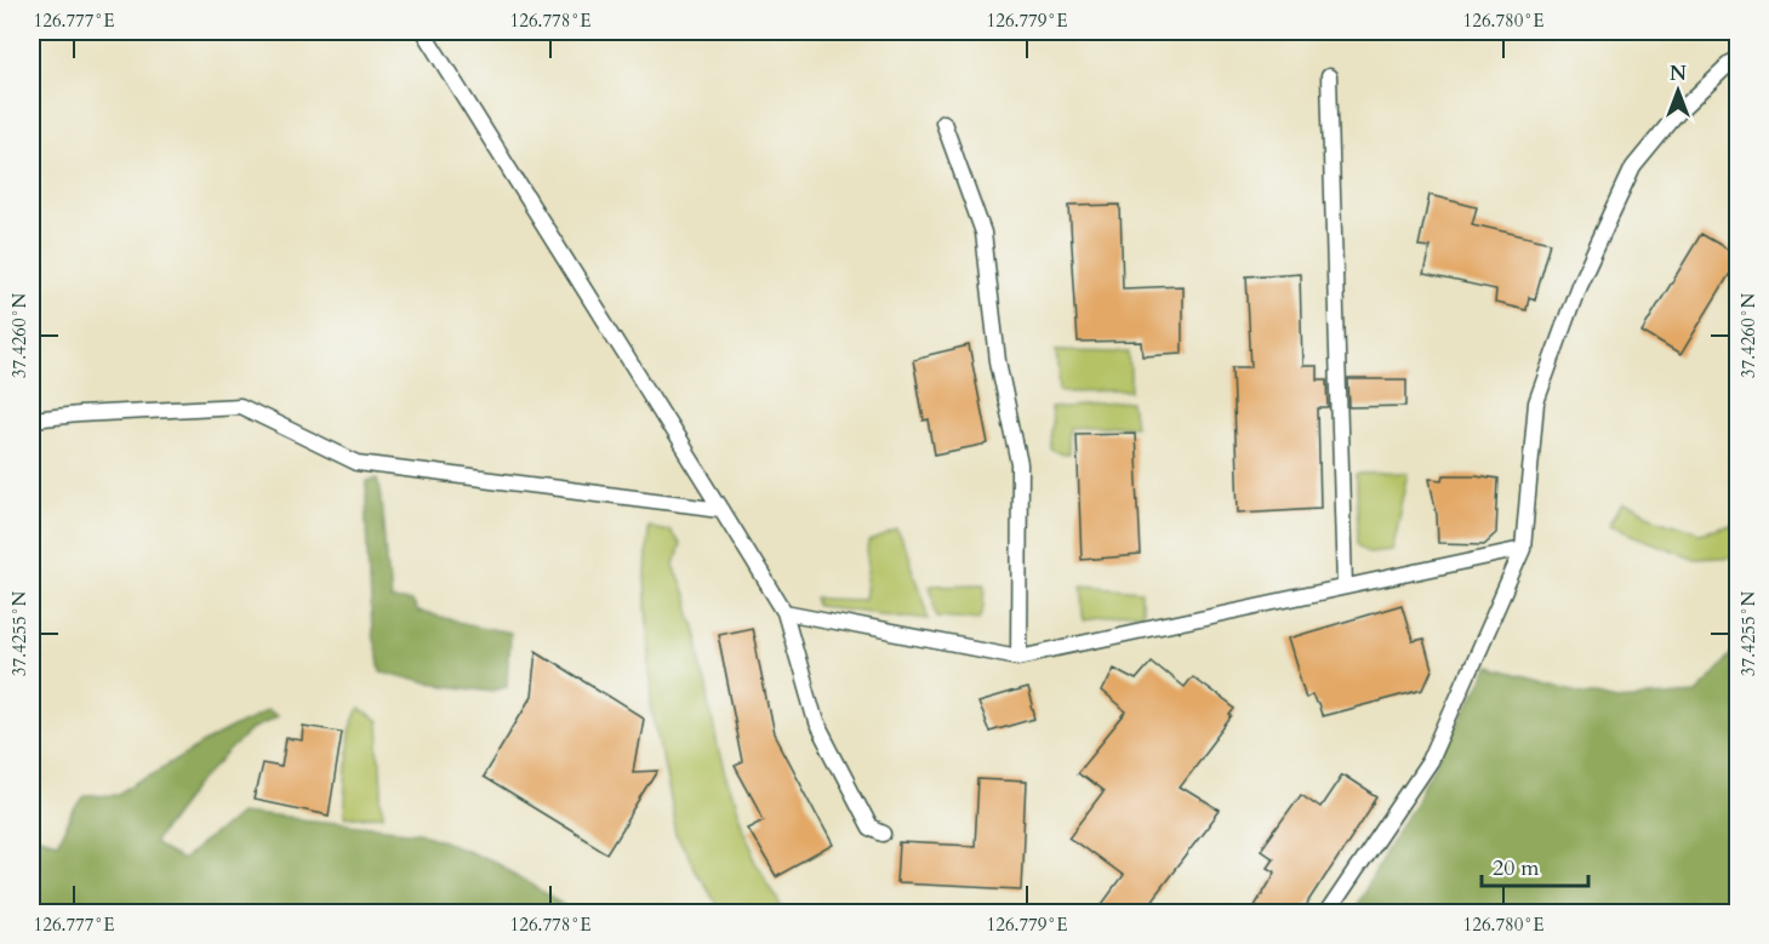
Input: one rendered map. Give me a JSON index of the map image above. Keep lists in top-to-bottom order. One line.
{"scale_bar":"20 m","north":"top","coordinates":["126.777°E","126.778°E","126.779°E","126.780°E","37.4260°N","37.4255°N"]}
